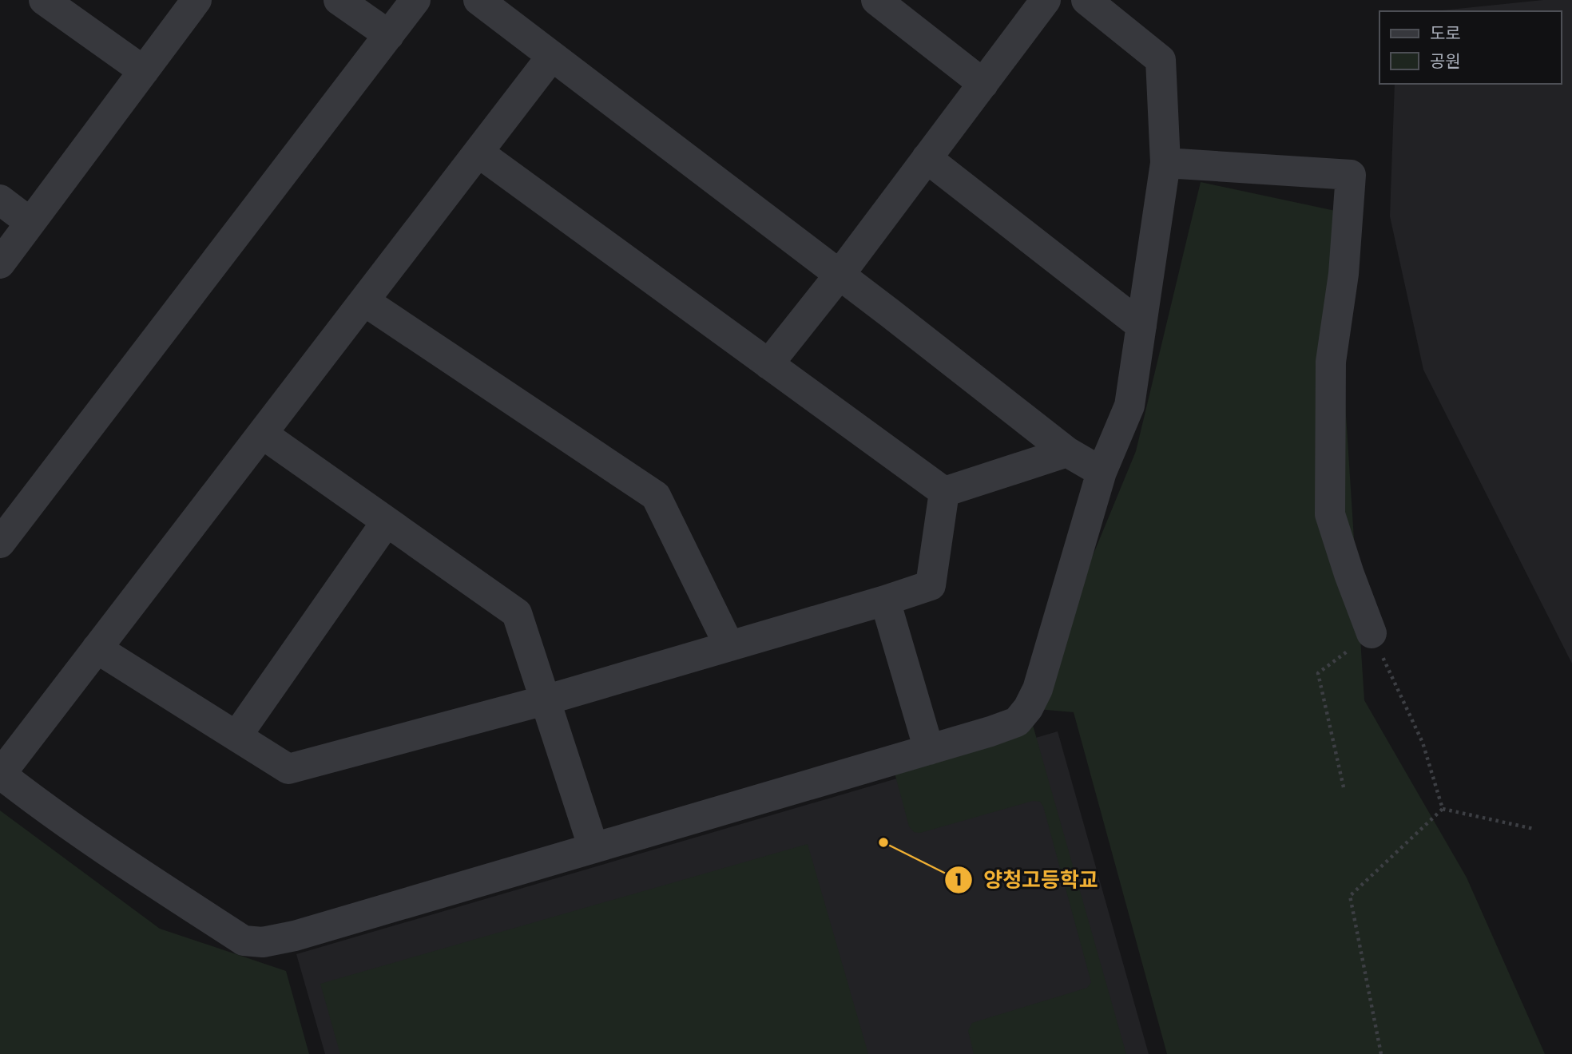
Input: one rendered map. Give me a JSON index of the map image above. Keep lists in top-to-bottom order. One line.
{"places":["양청고등학교"],"legend":["도로","공원"]}
